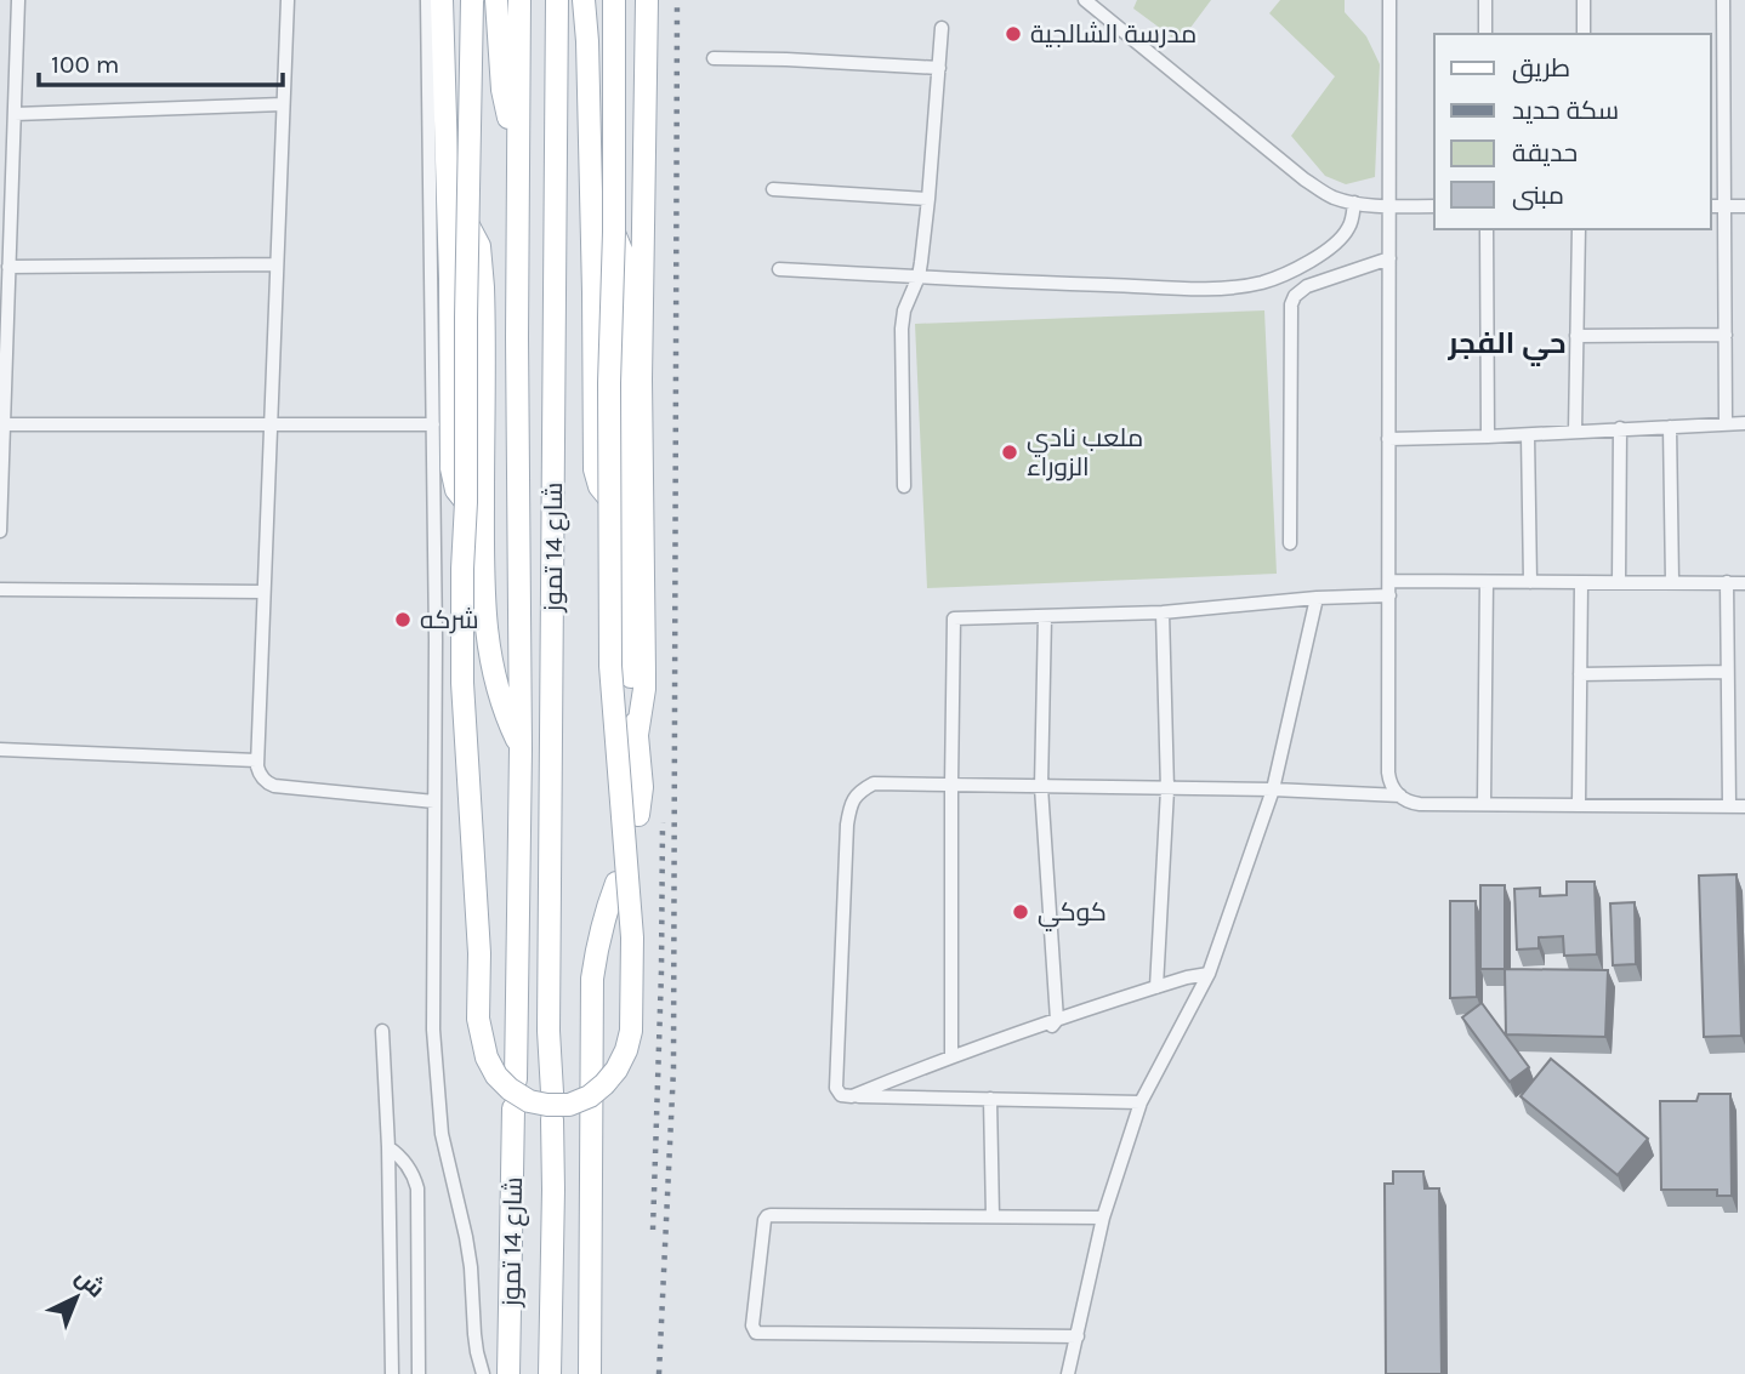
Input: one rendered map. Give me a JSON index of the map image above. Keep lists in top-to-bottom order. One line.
{"streets":{"main road":["شارع 14 تموز"]},"districts":["حي الفجر"],"places":["مدرسة الشالجية","ملعب نادي الزوراء","شركه","كوكي"],"legend":["طريق","سكة حديد","حديقة","مبنى"],"scale_bar":"100 m","north":"top right"}
